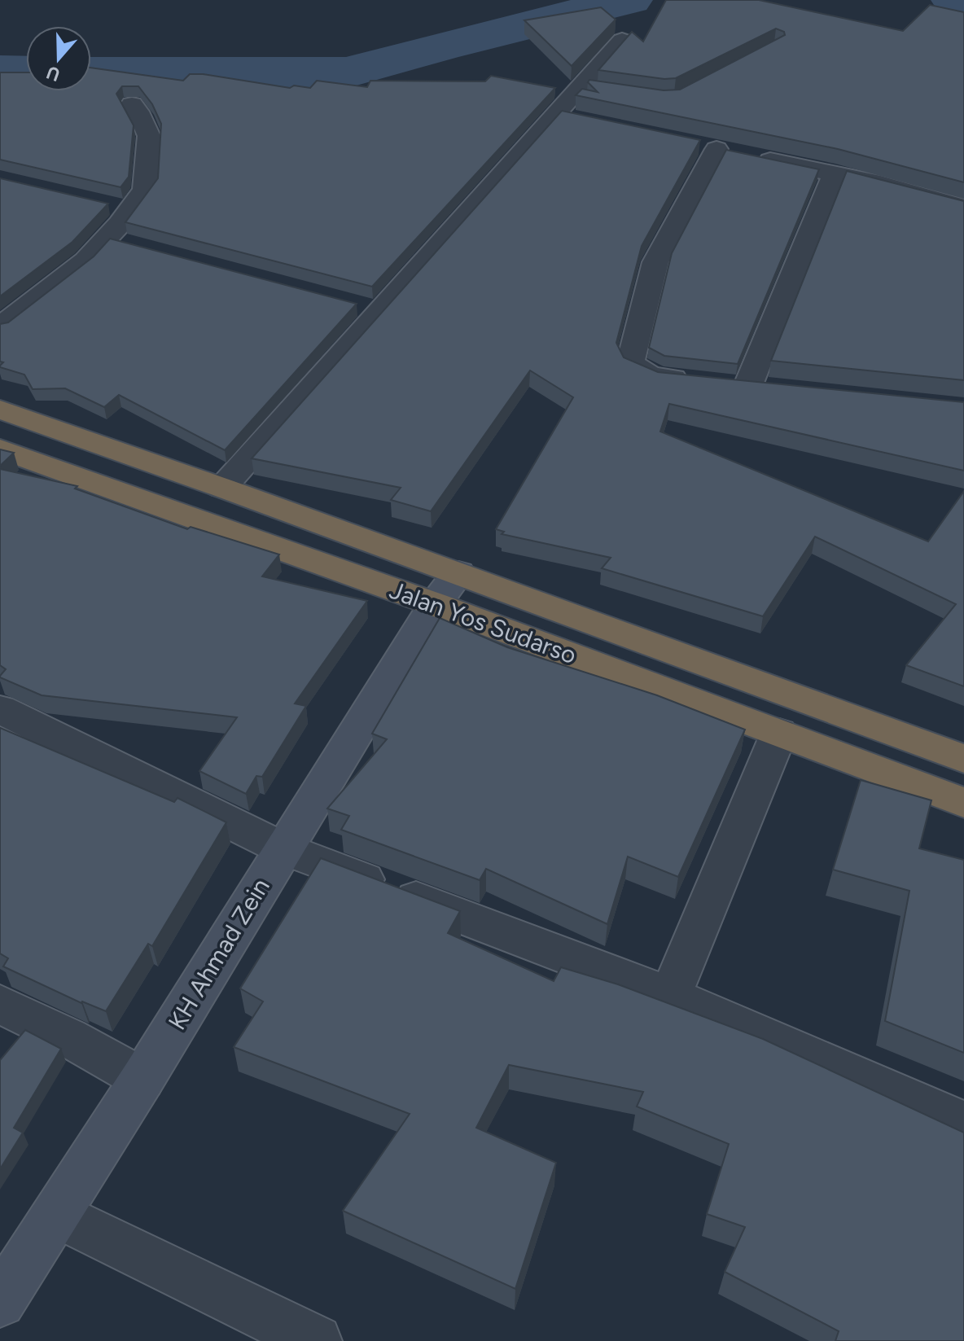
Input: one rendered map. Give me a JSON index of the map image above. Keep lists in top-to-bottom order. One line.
{"streets":{"highway":["Jalan Yos Sudarso"],"street":["KH Ahmad Zein"]},"crossings":[["Jalan Yos Sudarso","KH Ahmad Zein"]],"north":"bottom"}
